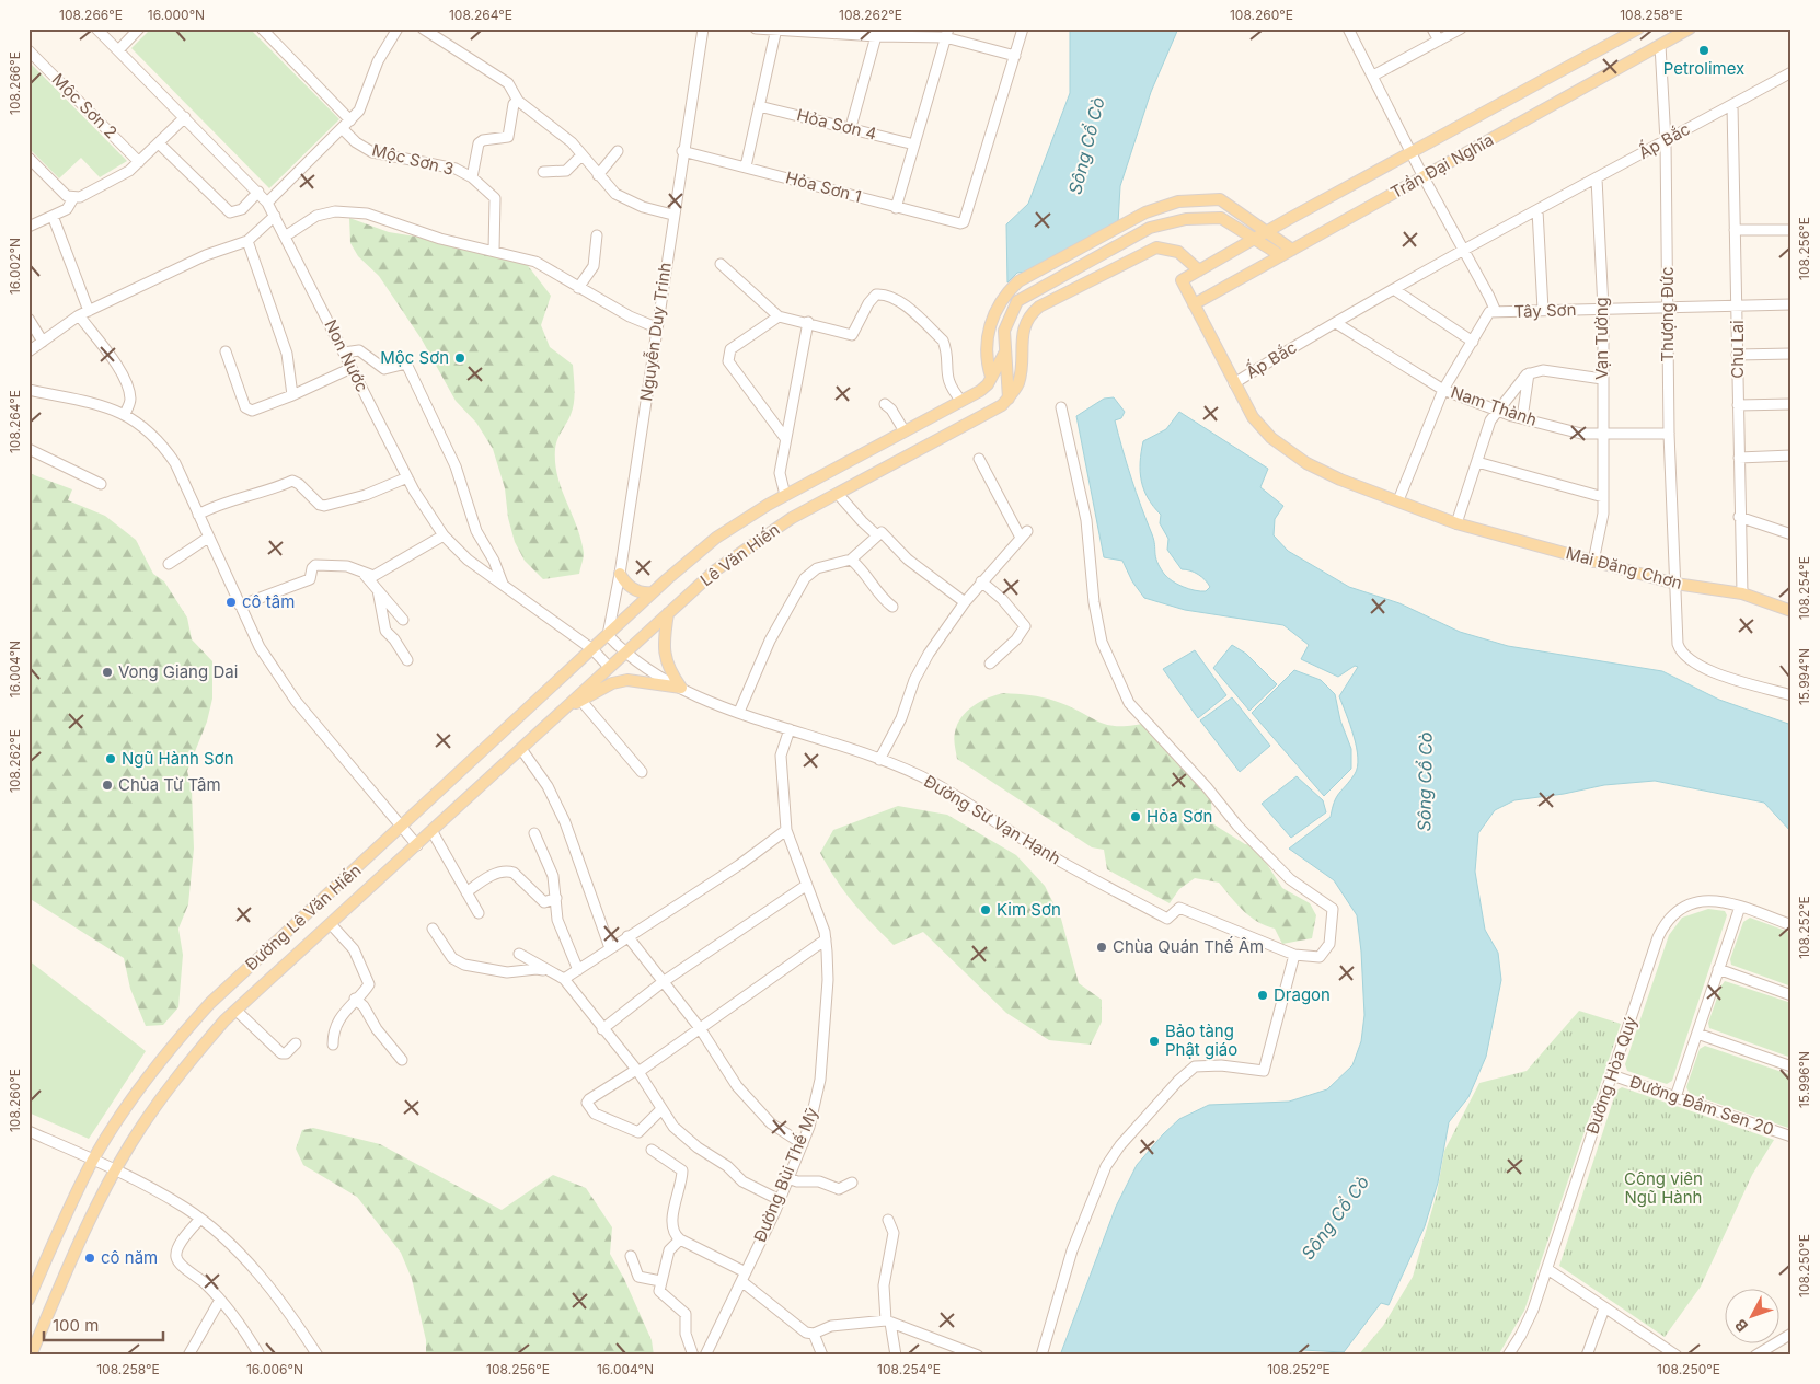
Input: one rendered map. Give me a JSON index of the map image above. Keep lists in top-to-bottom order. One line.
{"streets":{"main road":["Trần Đại Nghĩa","Lê Văn Hiến","Mai Đăng Chơn","Đường Lê Văn Hiến"],"street":["Mộc Sơn 2","Hỏa Sơn 4","Ấp Bắc","Mộc Sơn 3","Hỏa Sơn 1","Tây Sơn","Thượng Đức","Nguyễn Duy Trinh","Vạn Tường","Chu Lai","Non Nước","Nam Thành","Đường Sư Vạn Hạnh","Đường Hòa Quý","Đường Đầm Sen 20","Đường Bùi Thế Mỹ"]},"crossings":[["Ấp Bắc","Thượng Đức"],["Ấp Bắc","Vạn Tường"],["Ấp Bắc","Chu Lai"],["Ấp Bắc","Nam Thành"],["Ấp Bắc","Mai Đăng Chơn"],["Trần Đại Nghĩa","Thượng Đức"],["Trần Đại Nghĩa","Mai Đăng Chơn"],["Hỏa Sơn 1","Nguyễn Duy Trinh"],["Tây Sơn","Thượng Đức"],["Tây Sơn","Vạn Tường"],["Tây Sơn","Chu Lai"],["Thượng Đức","Nam Thành"],["Thượng Đức","Mai Đăng Chơn"],["Nguyễn Duy Trinh","Đường Sư Vạn Hạnh"],["Nguyễn Duy Trinh","Đường Lê Văn Hiến"],["Vạn Tường","Nam Thành"],["Vạn Tường","Mai Đăng Chơn"],["Chu Lai","Mai Đăng Chơn"],["Non Nước","Lê Văn Hiến"],["Non Nước","Đường Lê Văn Hiến"],["Lê Văn Hiến","Đường Sư Vạn Hạnh"],["Lê Văn Hiến","Đường Lê Văn Hiến"],["Đường Sư Vạn Hạnh","Đường Lê Văn Hiến"],["Đường Sư Vạn Hạnh","Đường Bùi Thế Mỹ"],["Đường Hòa Quý","Đường Đầm Sen 20"]],"water":["Sông Cổ Cò"],"parks":["Công viên Ngũ Hành"],"places":["Petrolimex","Mộc Sơn","cô tâm","Vong Giang Dai","Ngũ Hành Sơn","Chùa Từ Tâm","Hỏa Sơn","Kim Sơn","Chùa Quán Thế Âm","Dragon","Bảo tàng Phật giáo","cô năm"],"scale_bar":"100 m","north":"bottom left","coordinates":["108.266°E","16.000°N","108.264°E","108.262°E","108.260°E","108.258°E","108.256°E","16.002°N","108.254°E","16.004°N","15.994°N","108.252°E","15.996°N","108.250°E","16.006°N"]}
